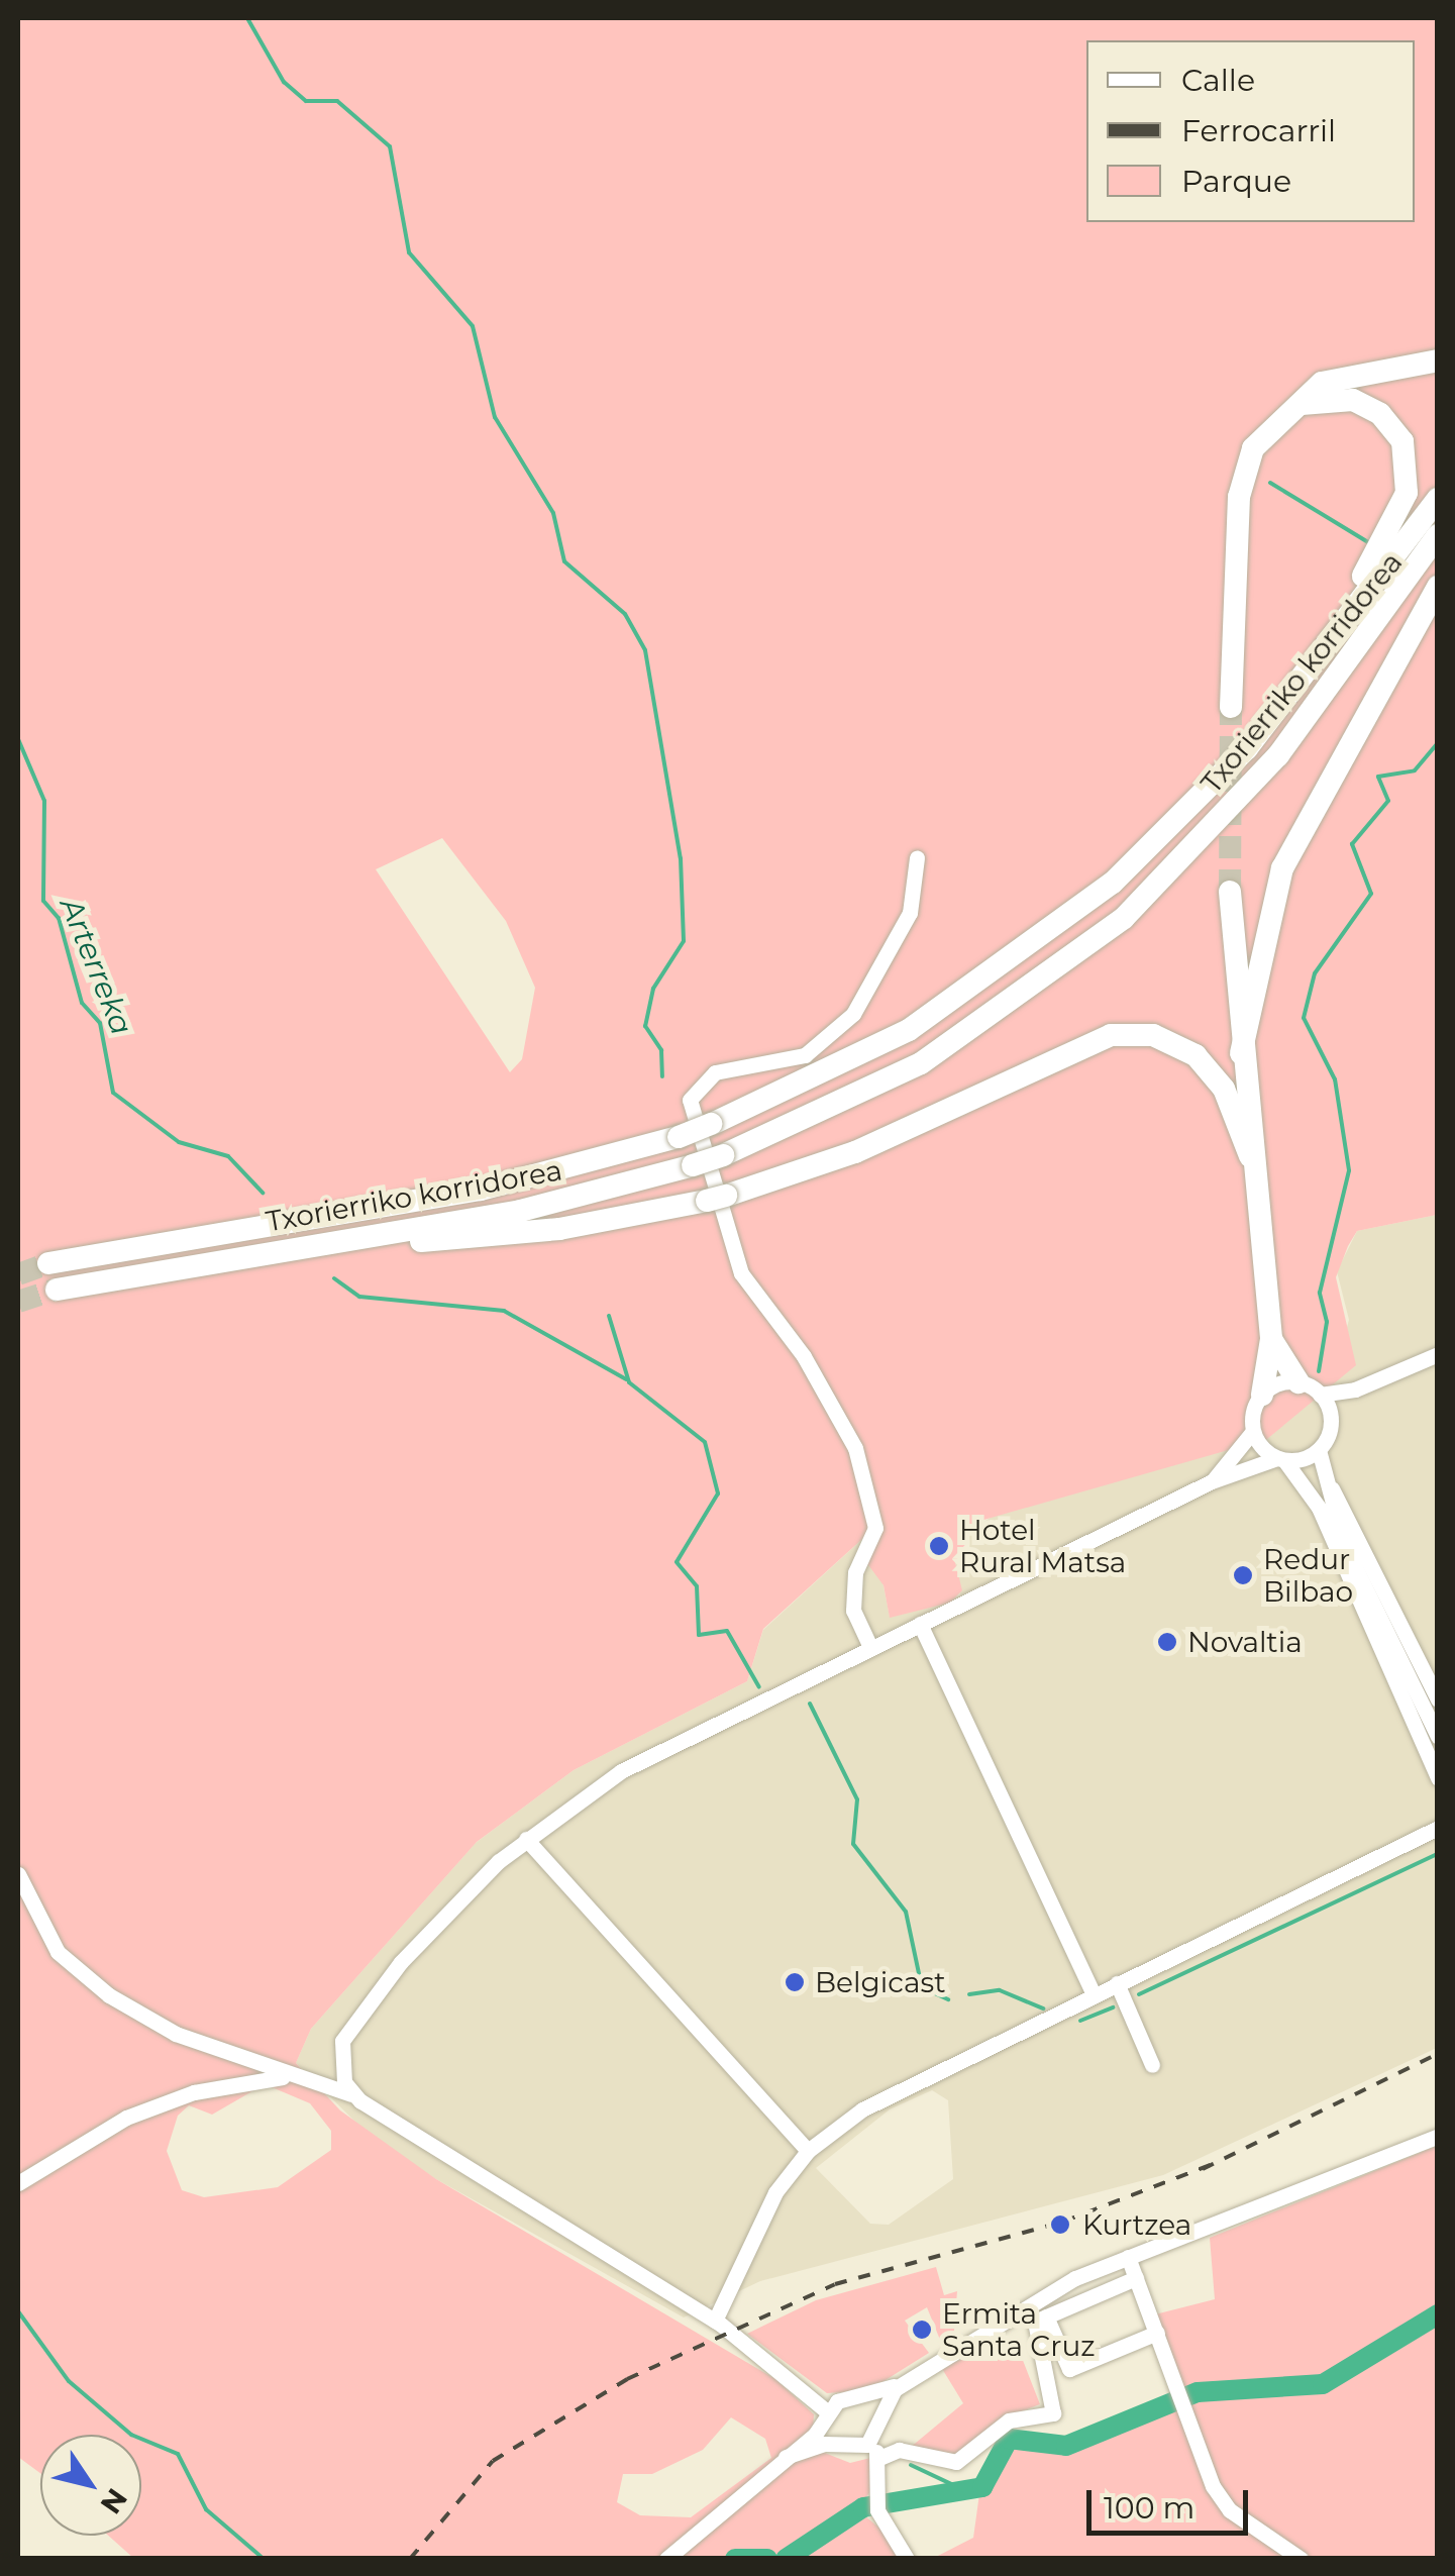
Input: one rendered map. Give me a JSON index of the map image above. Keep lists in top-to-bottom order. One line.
{"streets":{"highway":["Txorierriko korridorea"]},"water":["Arterreka"],"places":["Hotel Rural Matsa","Redur Bilbao","Novaltia","Belgicast","Kurtzea","Ermita Santa Cruz"],"legend":["Calle","Ferrocarril","Parque"],"scale_bar":"100 m","north":"bottom right"}
